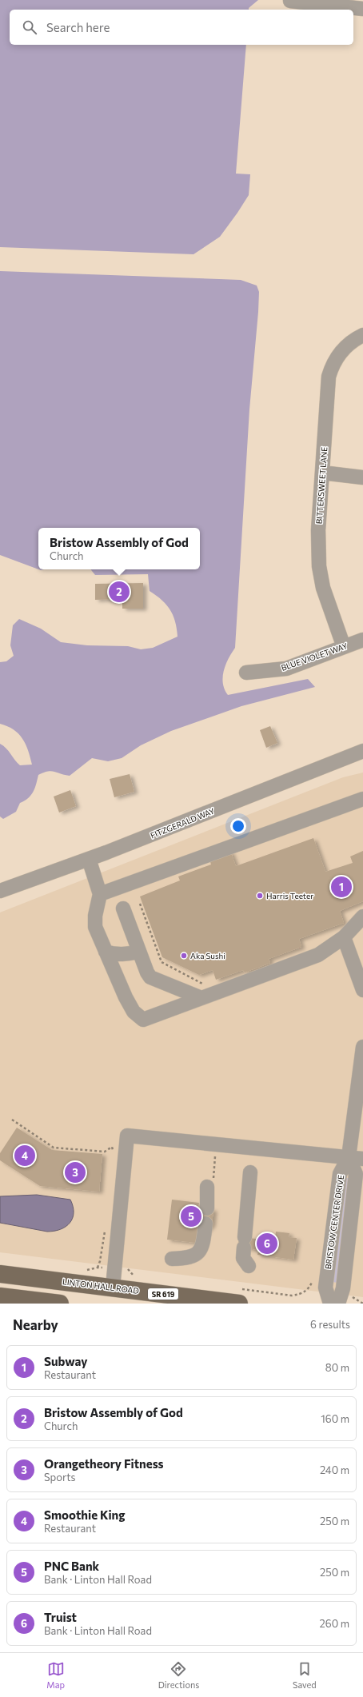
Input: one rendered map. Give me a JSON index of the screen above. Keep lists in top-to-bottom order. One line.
{"streets":{"main road":["LINTON HALL ROAD","SR 619"],"street":["BITTERSWEET LANE","BLUE VIOLET WAY","FITZGERALD WAY","BRISTOW CENTER DRIVE"]},"crossings":[["BITTERSWEET LANE","BLUE VIOLET WAY"]],"places":["Harris Teeter","Aka Sushi"],"page":{"search":"Search here","popup":["Bristow Assembly of God","Church"],"pins":["2","1","4","3","5","6"],"heading":["Nearby","6 results"],"list":[{"mark":"1","name":"Subway","note":"Restaurant","value":"80 m"},{"mark":"2","name":"Bristow Assembly of God","note":"Church","value":"160 m"},{"mark":"3","name":"Orangetheory Fitness","note":"Sports","value":"240 m"},{"mark":"4","name":"Smoothie King","note":"Restaurant","value":"250 m"},{"mark":"5","name":"PNC Bank","note":"Bank · Linton Hall Road","value":"250 m"},{"mark":"6","name":"Truist","note":"Bank · Linton Hall Road","value":"260 m"}],"nav":["Map","Directions","Saved"]}}
